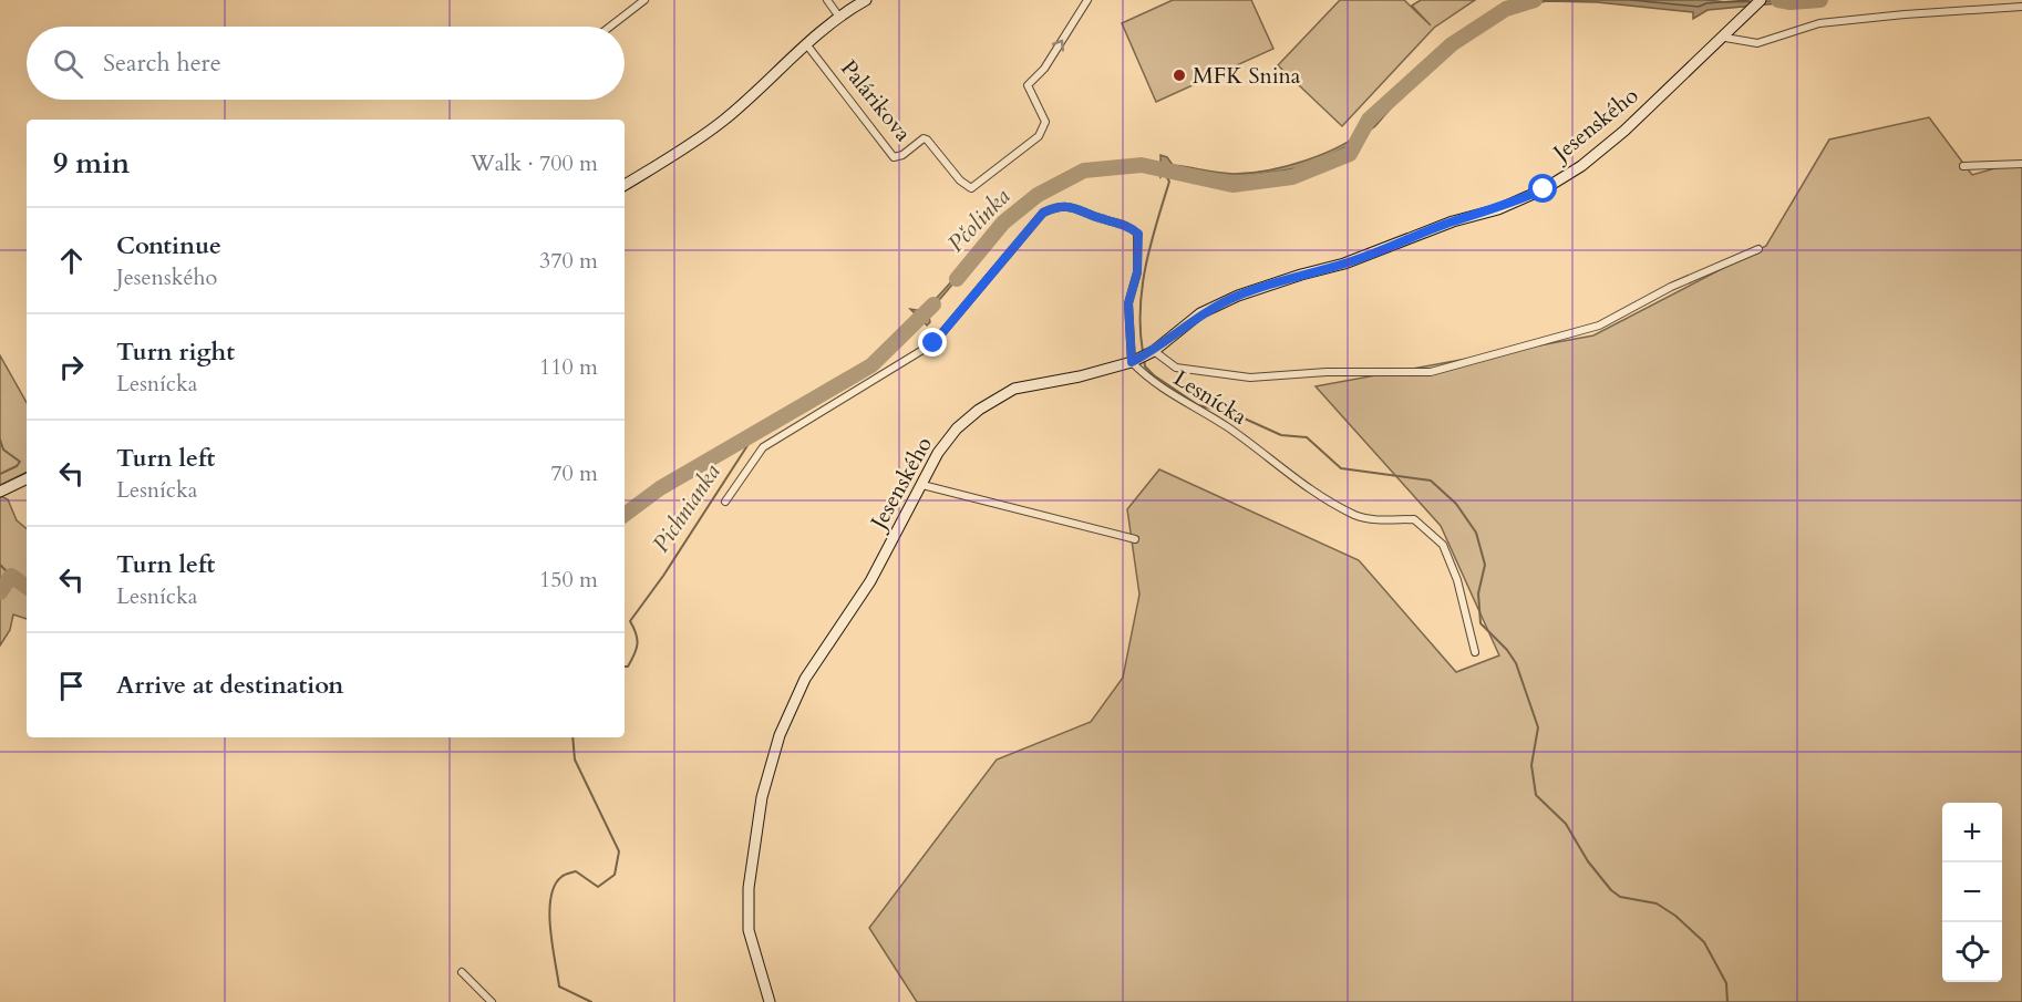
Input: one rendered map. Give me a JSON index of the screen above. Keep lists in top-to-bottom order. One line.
{"streets":{"street":["Palárikova","Jesenského","Lesnícka"]},"crossings":[["Jesenského","Lesnícka"]],"water":["Pčolinka","Pichnianka"],"places":["MFK Snina"],"page":{"search":"Search here","heading":["9 min","Walk · 700 m"],"list":[["Continue","Jesenského","370 m"],["Turn right","Lesnícka","110 m"],["Turn left","Lesnícka","70 m"],["Turn left","Lesnícka","150 m"],"Arrive at destination"],"map_buttons":["+","−"]}}
